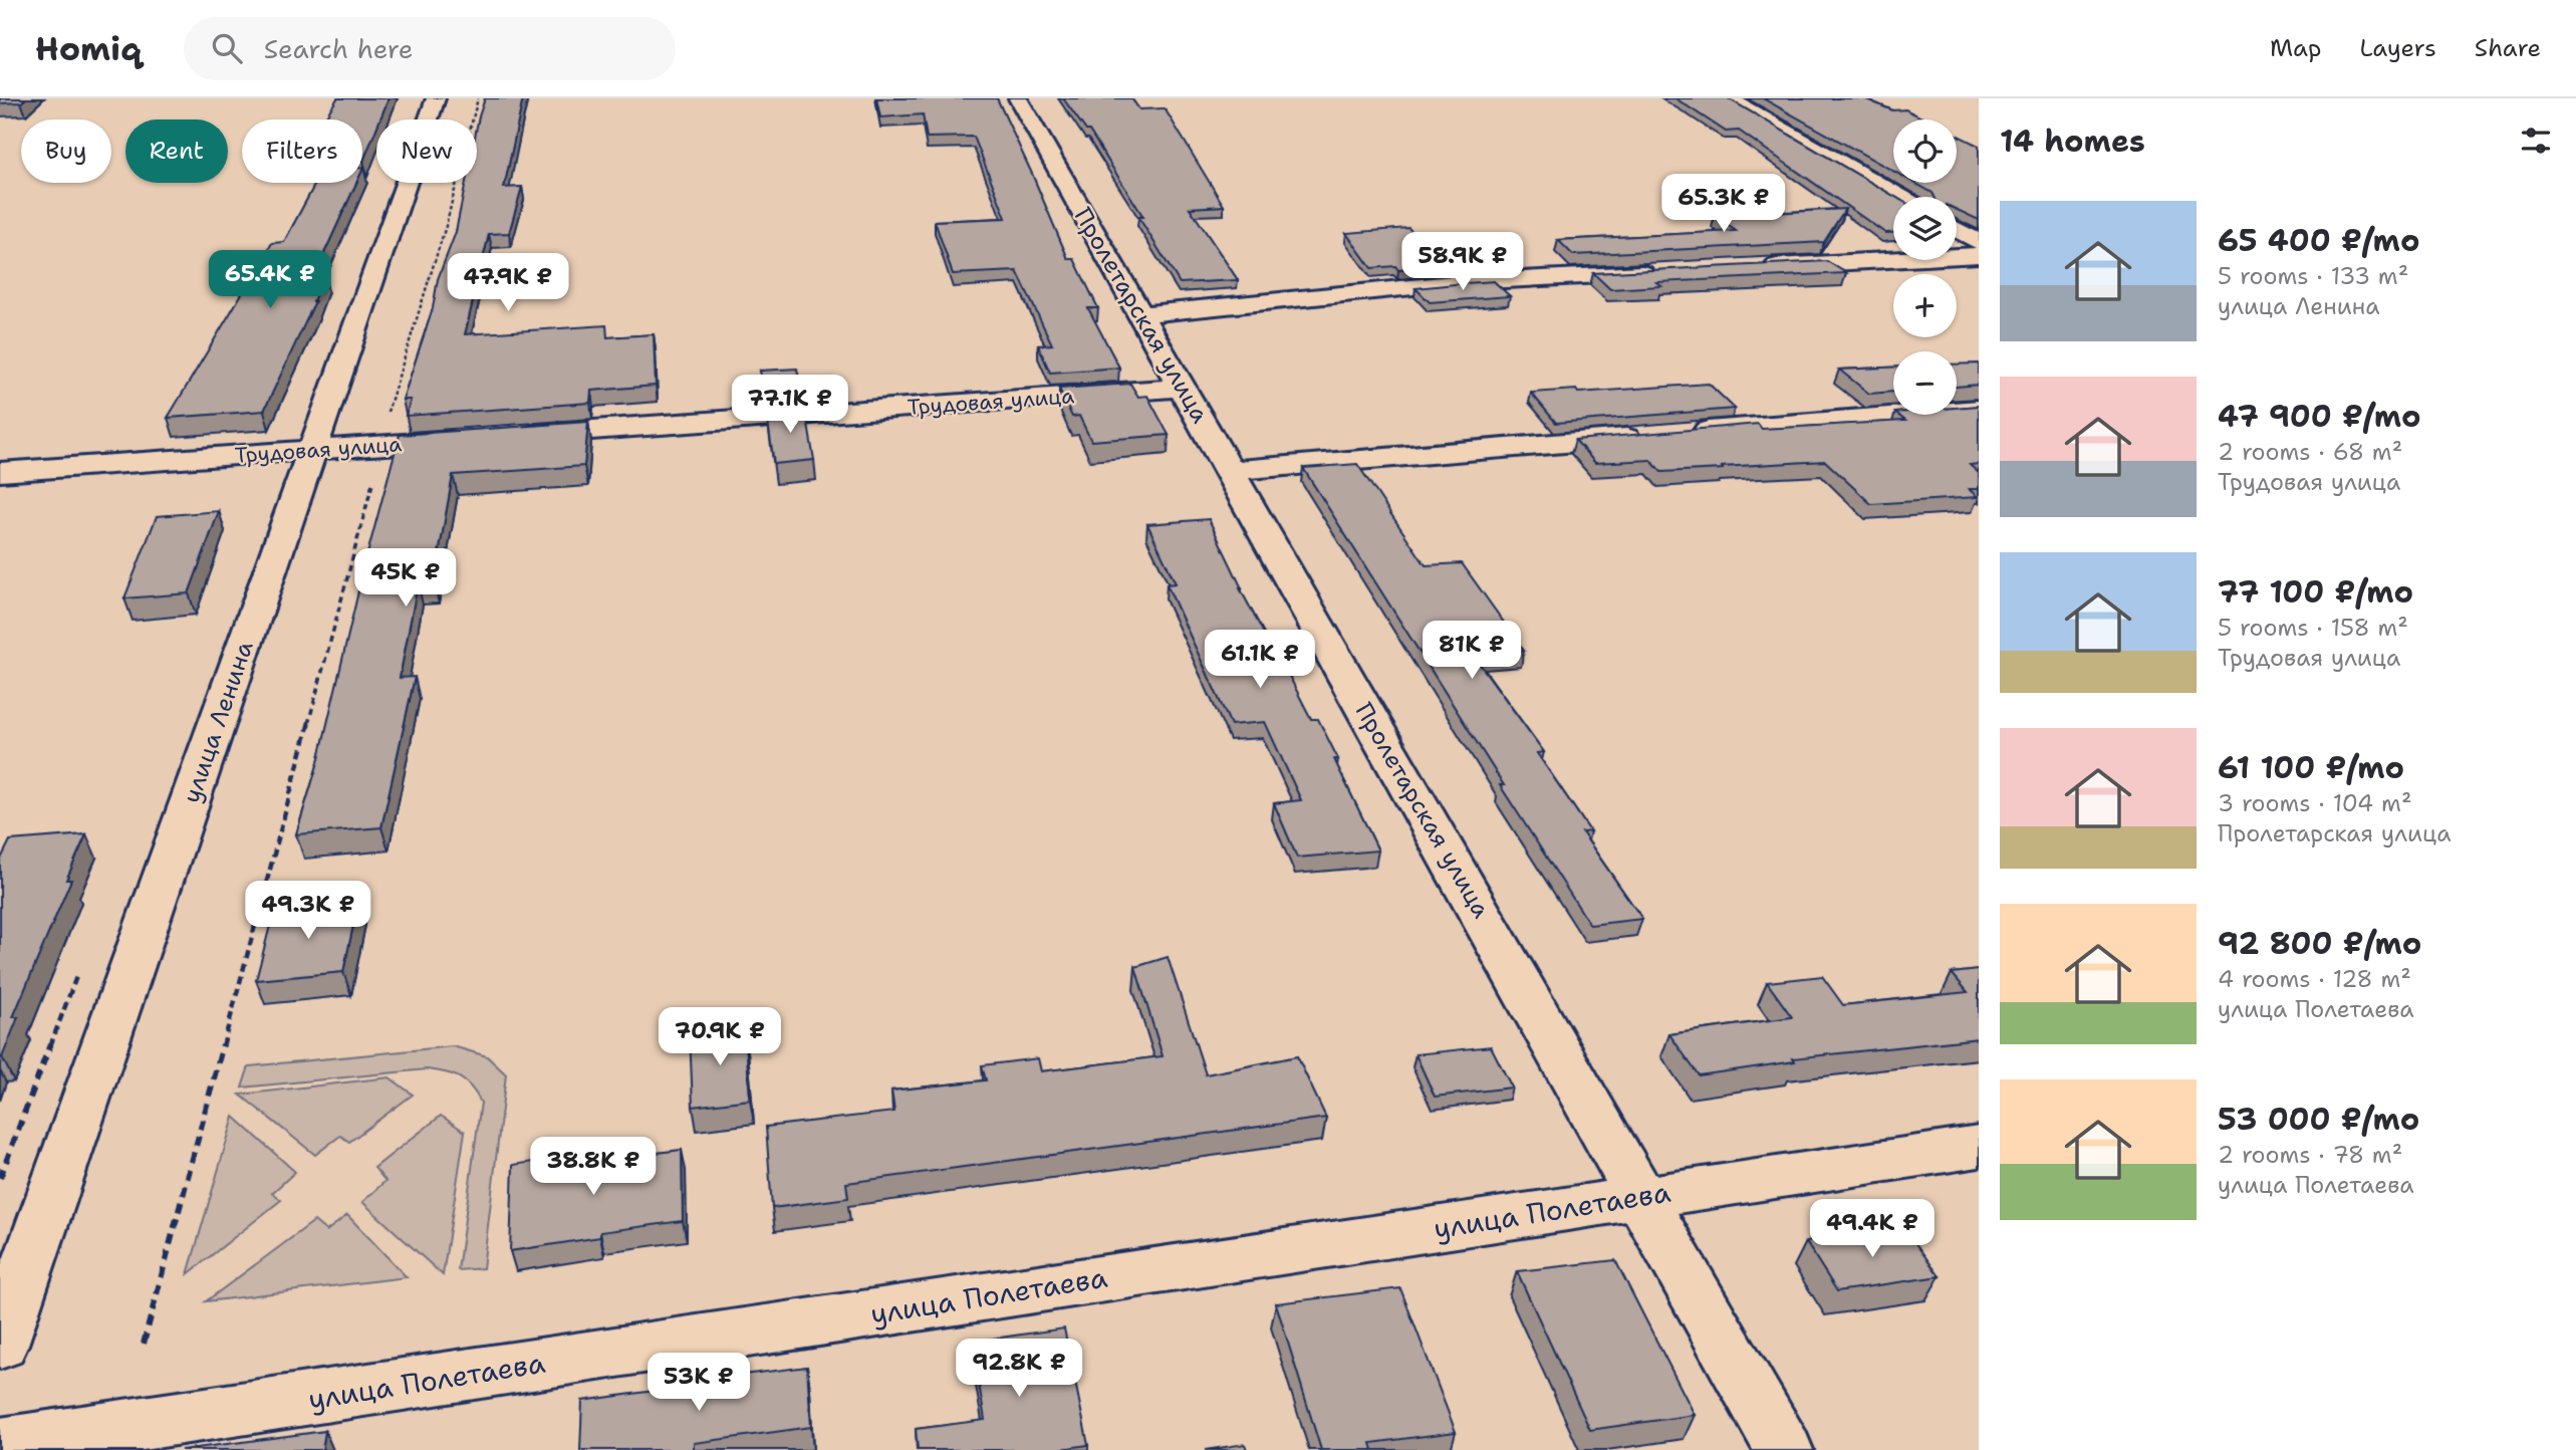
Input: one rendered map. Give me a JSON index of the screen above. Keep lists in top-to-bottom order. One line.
{"streets":{"street":["Пролетарская улица","Трудовая улица","улица Ленина","улица Полетаева"]},"crossings":[["Пролетарская улица","Трудовая улица"],["Пролетарская улица","улица Полетаева"],["Трудовая улица","улица Ленина"]],"page":{"header":"Homiq","search":"Search here","nav":["Map","Layers","Share"],"heading":"14 homes","map_buttons":["+","−"],"chip":["Buy","Rent","Filters","New"],"price":["65.3K ₽","58.9K ₽","65.4K ₽","47.9K ₽","77.1K ₽","45K ₽","81K ₽","61.1K ₽","49.3K ₽","70.9K ₽","38.8K ₽","49.4K ₽","92.8K ₽","53K ₽"],"list":[{"name":"65 400 ₽/mo","note":"5 rooms · 133 m² · улица Ленина"},{"name":"47 900 ₽/mo","note":"2 rooms · 68 m² · Трудовая улица"},{"name":"77 100 ₽/mo","note":"5 rooms · 158 m² · Трудовая улица"},{"name":"61 100 ₽/mo","note":"3 rooms · 104 m² · Пролетарская улица"},{"name":"92 800 ₽/mo","note":"4 rooms · 128 m² · улица Полетаева"},{"name":"53 000 ₽/mo","note":"2 rooms · 78 m² · улица Полетаева"}]}}
